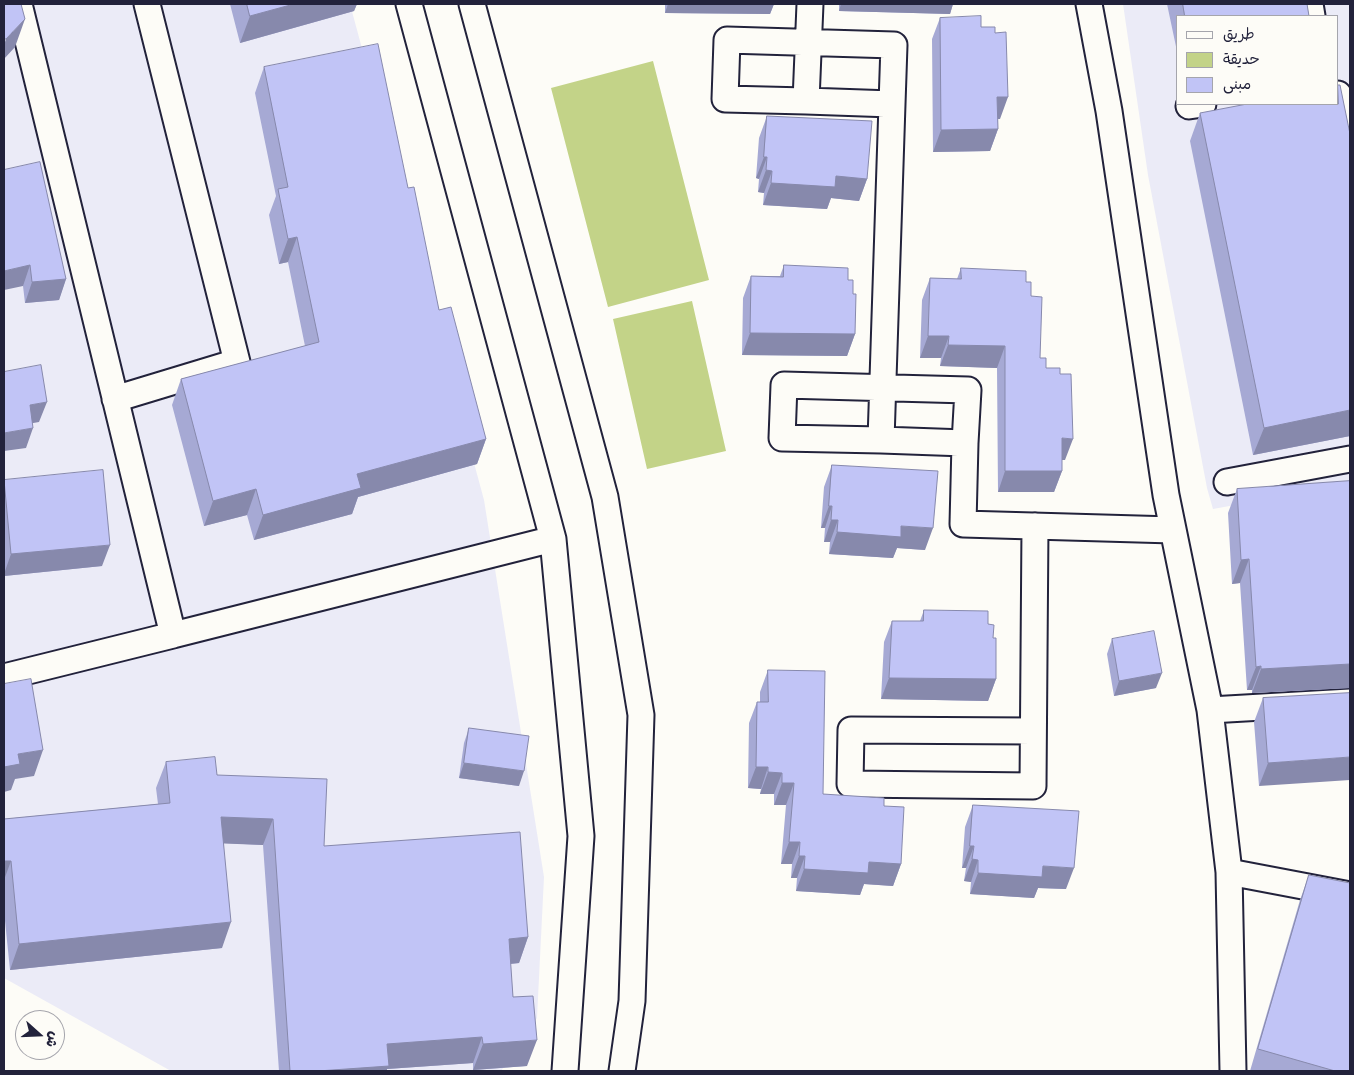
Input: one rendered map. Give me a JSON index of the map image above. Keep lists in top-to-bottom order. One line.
{"legend":["طريق","حديقة","مبنى"],"north":"right"}
